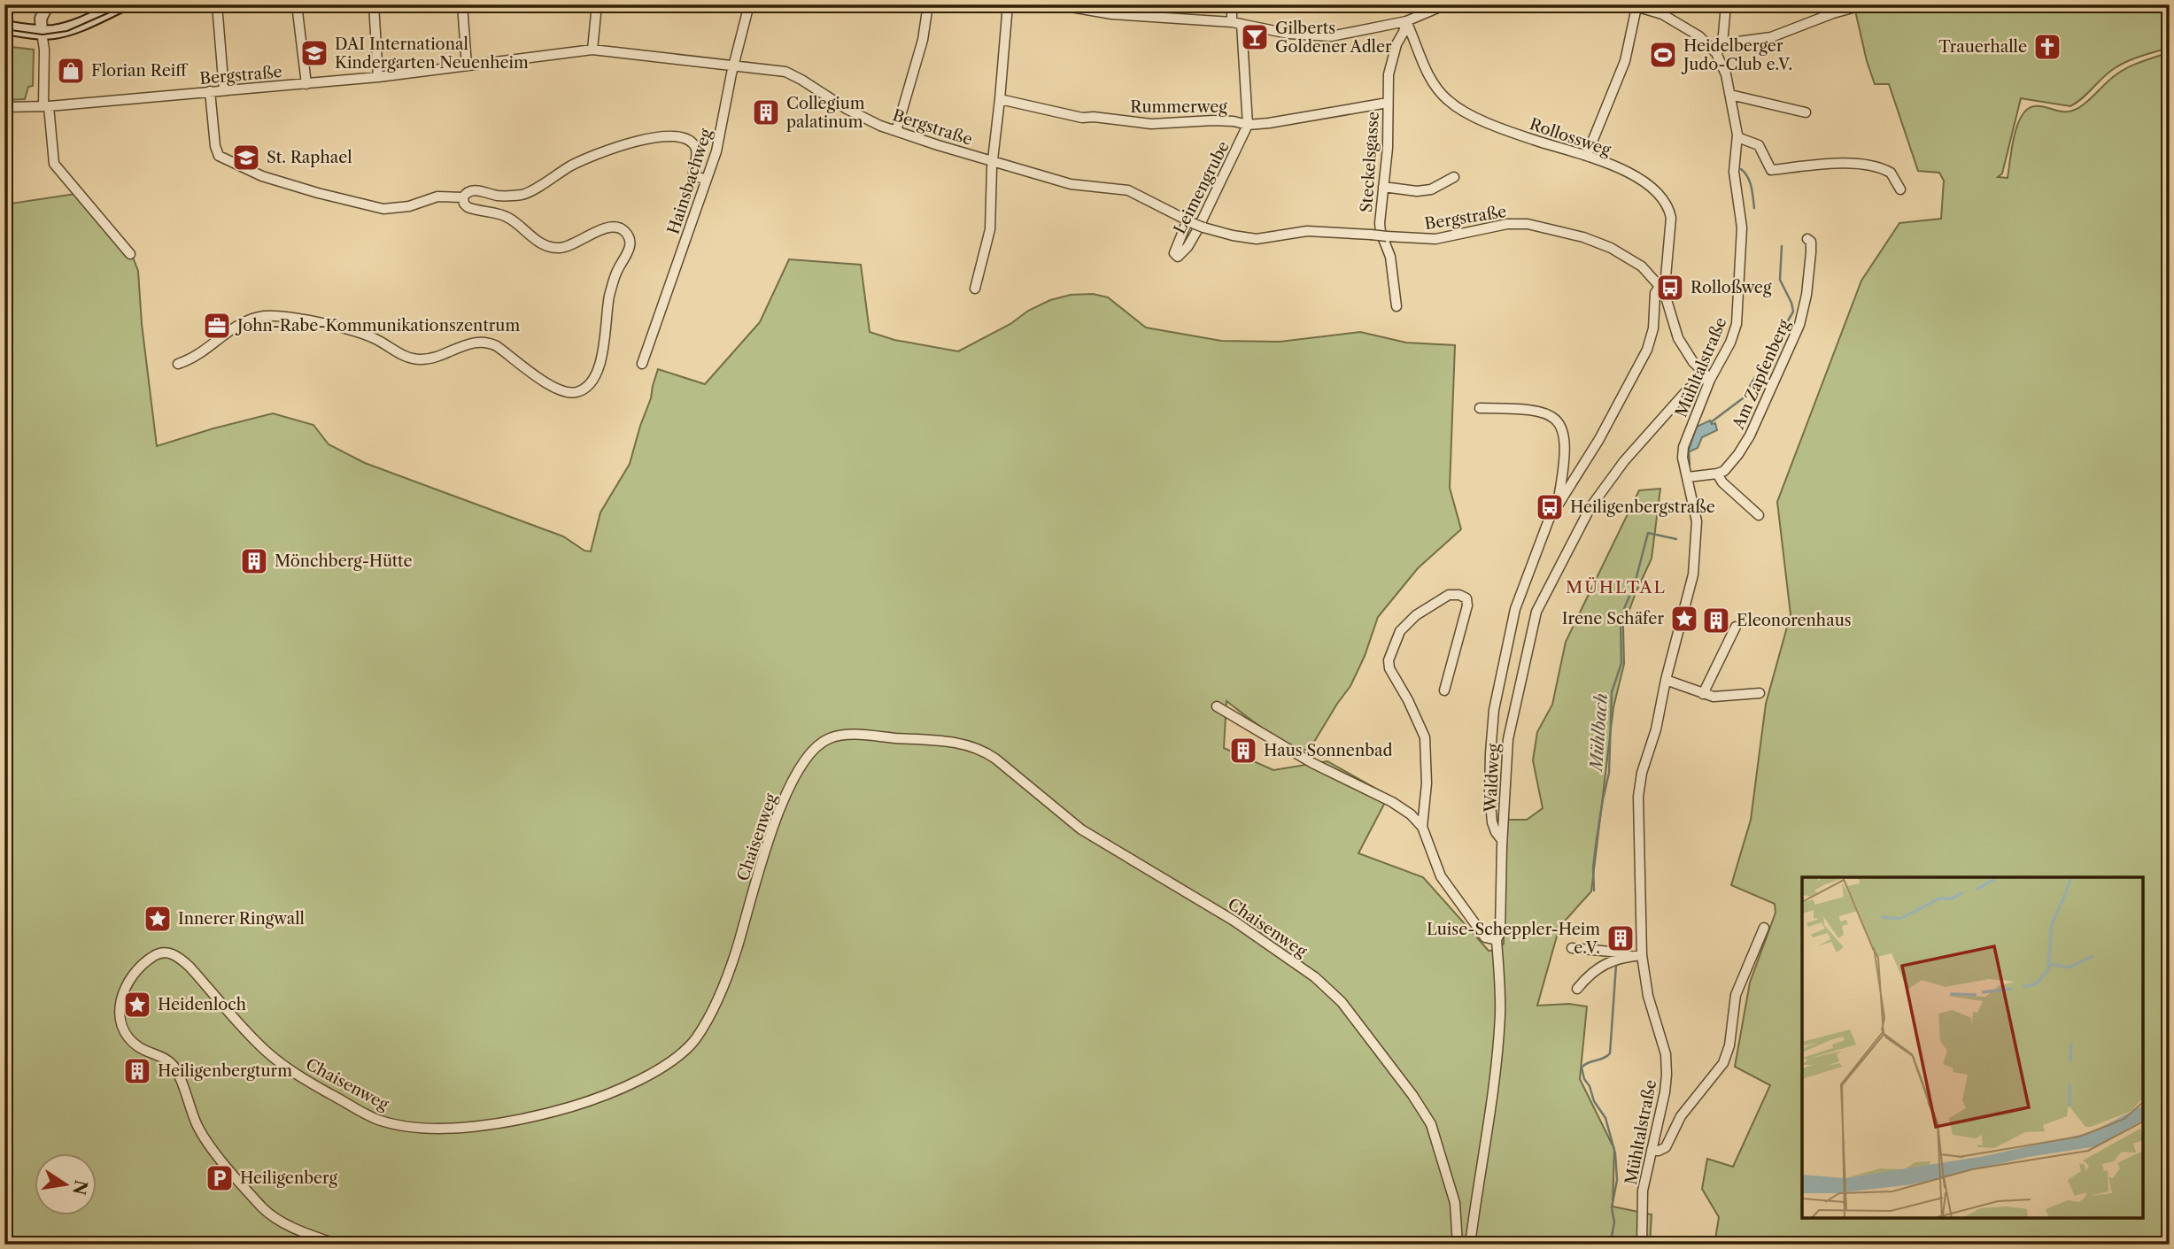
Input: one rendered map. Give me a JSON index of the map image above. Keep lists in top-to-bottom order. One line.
{"streets":{"street":["Bergstraße","Rummerweg","Rollossweg","Steckelsgasse","Hainsbachweg","Leimengrube","Mühltalstraße","Am Zapfenberg","Waldweg","Chaisenweg"]},"crossings":[["Bergstraße","Rollossweg"],["Bergstraße","Hainsbachweg"],["Bergstraße","Leimengrube"],["Bergstraße","Mühltalstraße"],["Bergstraße","Waldweg"],["Rummerweg","Steckelsgasse"],["Rummerweg","Leimengrube"],["Rollossweg","Steckelsgasse"],["Mühltalstraße","Waldweg"]],"districts":["MÜHLTAL"],"water":["Mühlbach"],"places":{"bar":["Gilberts Goldener Adler"],"church":["Trauerhalle"],"school or university":["DAI International Kindergarten Neuenheim","St. Raphael"],"sports":["Heidelberger Judo-Club e.V."],"shop":["Florian Reiff"],"building":["Collegium palatinum","Mönchberg-Hütte","Eleonorenhaus","Haus Sonnenbad","Luise-Scheppler-Heim e.V.","Heiligenbergturm"],"bus stop":["Rolloßweg","Heiligenbergstraße"],"office":["John-Rabe-Kommunikationszentrum"],"place":["Irene Schäfer","Innerer Ringwall","Heidenloch"],"parking":["Heiligenberg"]},"north":"right"}
